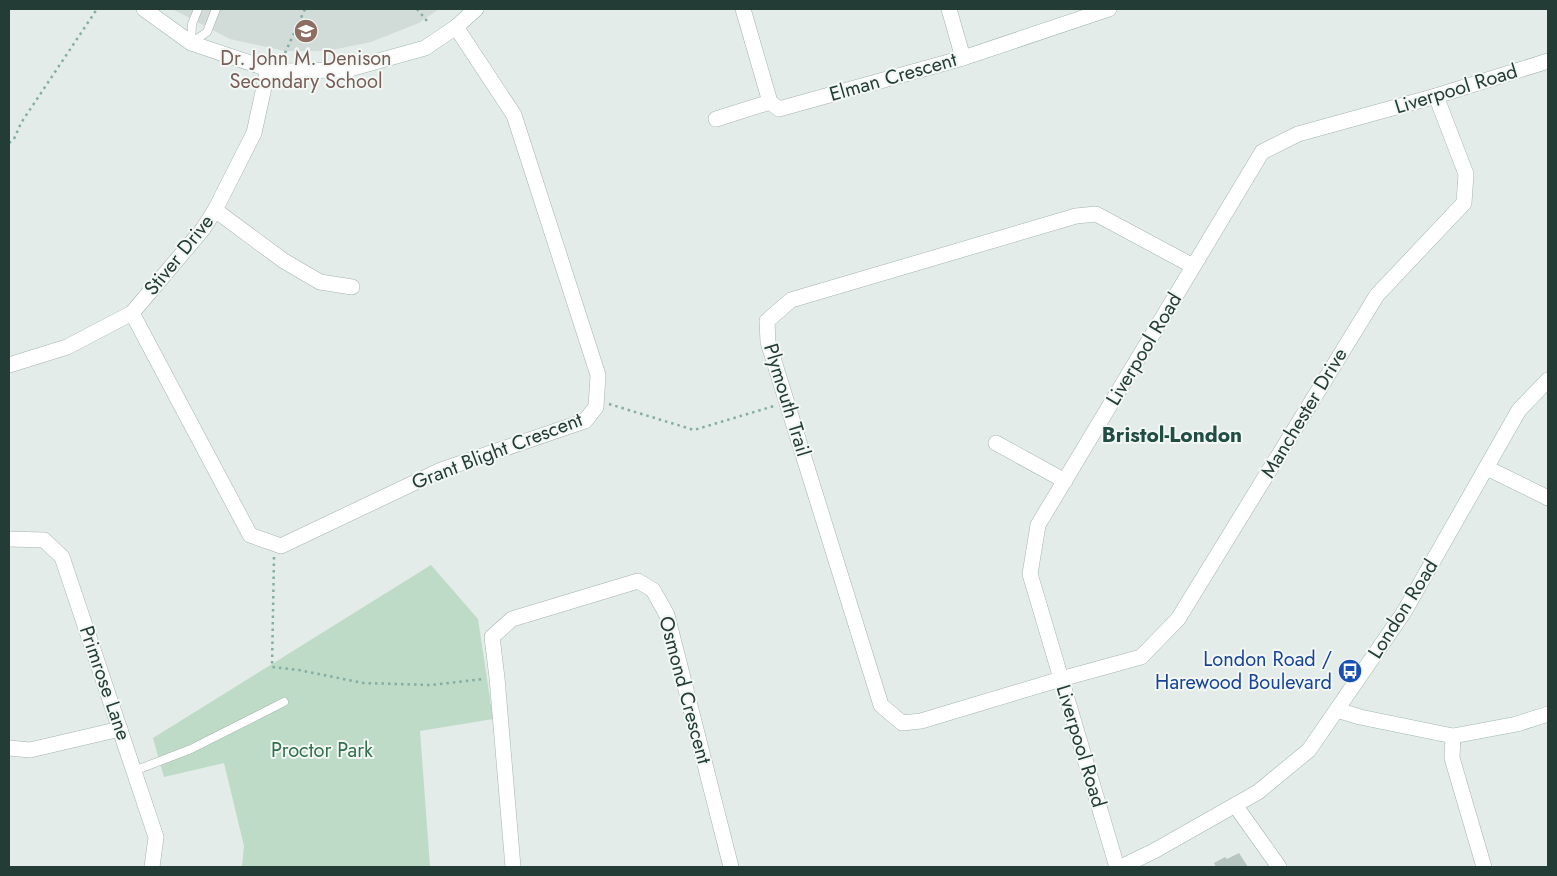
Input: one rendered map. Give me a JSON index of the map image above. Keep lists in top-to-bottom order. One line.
{"streets":{"street":["Elman Crescent","Liverpool Road","Stiver Drive","Plymouth Trail","Manchester Drive","Grant Blight Crescent","London Road","Primrose Lane","Osmond Crescent"]},"crossings":[["Liverpool Road","Plymouth Trail"],["Liverpool Road","Manchester Drive"],["Stiver Drive","Grant Blight Crescent"],["Plymouth Trail","Manchester Drive"]],"districts":["Bristol-London"],"parks":["Proctor Park"],"places":{"school or university":["Dr. John M. Denison Secondary School"],"bus stop":["London Road / Harewood Boulevard"]}}
